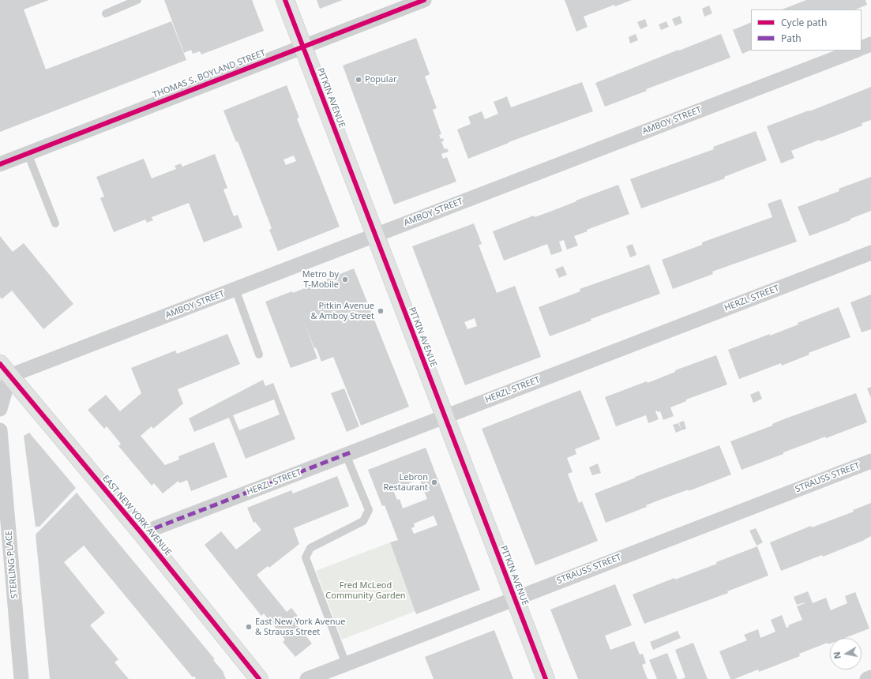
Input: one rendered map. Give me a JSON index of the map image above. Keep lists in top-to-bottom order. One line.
{"streets":{"street":["THOMAS S. BOYLAND STREET","PITKIN AVENUE","AMBOY STREET","HERZL STREET","STRAUSS STREET","EAST NEW YORK AVENUE","STERLING PLACE"]},"crossings":[["THOMAS S. BOYLAND STREET","PITKIN AVENUE"],["PITKIN AVENUE","AMBOY STREET"],["PITKIN AVENUE","HERZL STREET"],["PITKIN AVENUE","STRAUSS STREET"],["AMBOY STREET","EAST NEW YORK AVENUE"]],"parks":["Fred McLeod Community Garden"],"places":["Popular","Metro by T-Mobile","Pitkin Avenue & Amboy Street","Lebron Restaurant","East New York Avenue & Strauss Street"],"legend":["Cycle path","Path"],"north":"left"}
